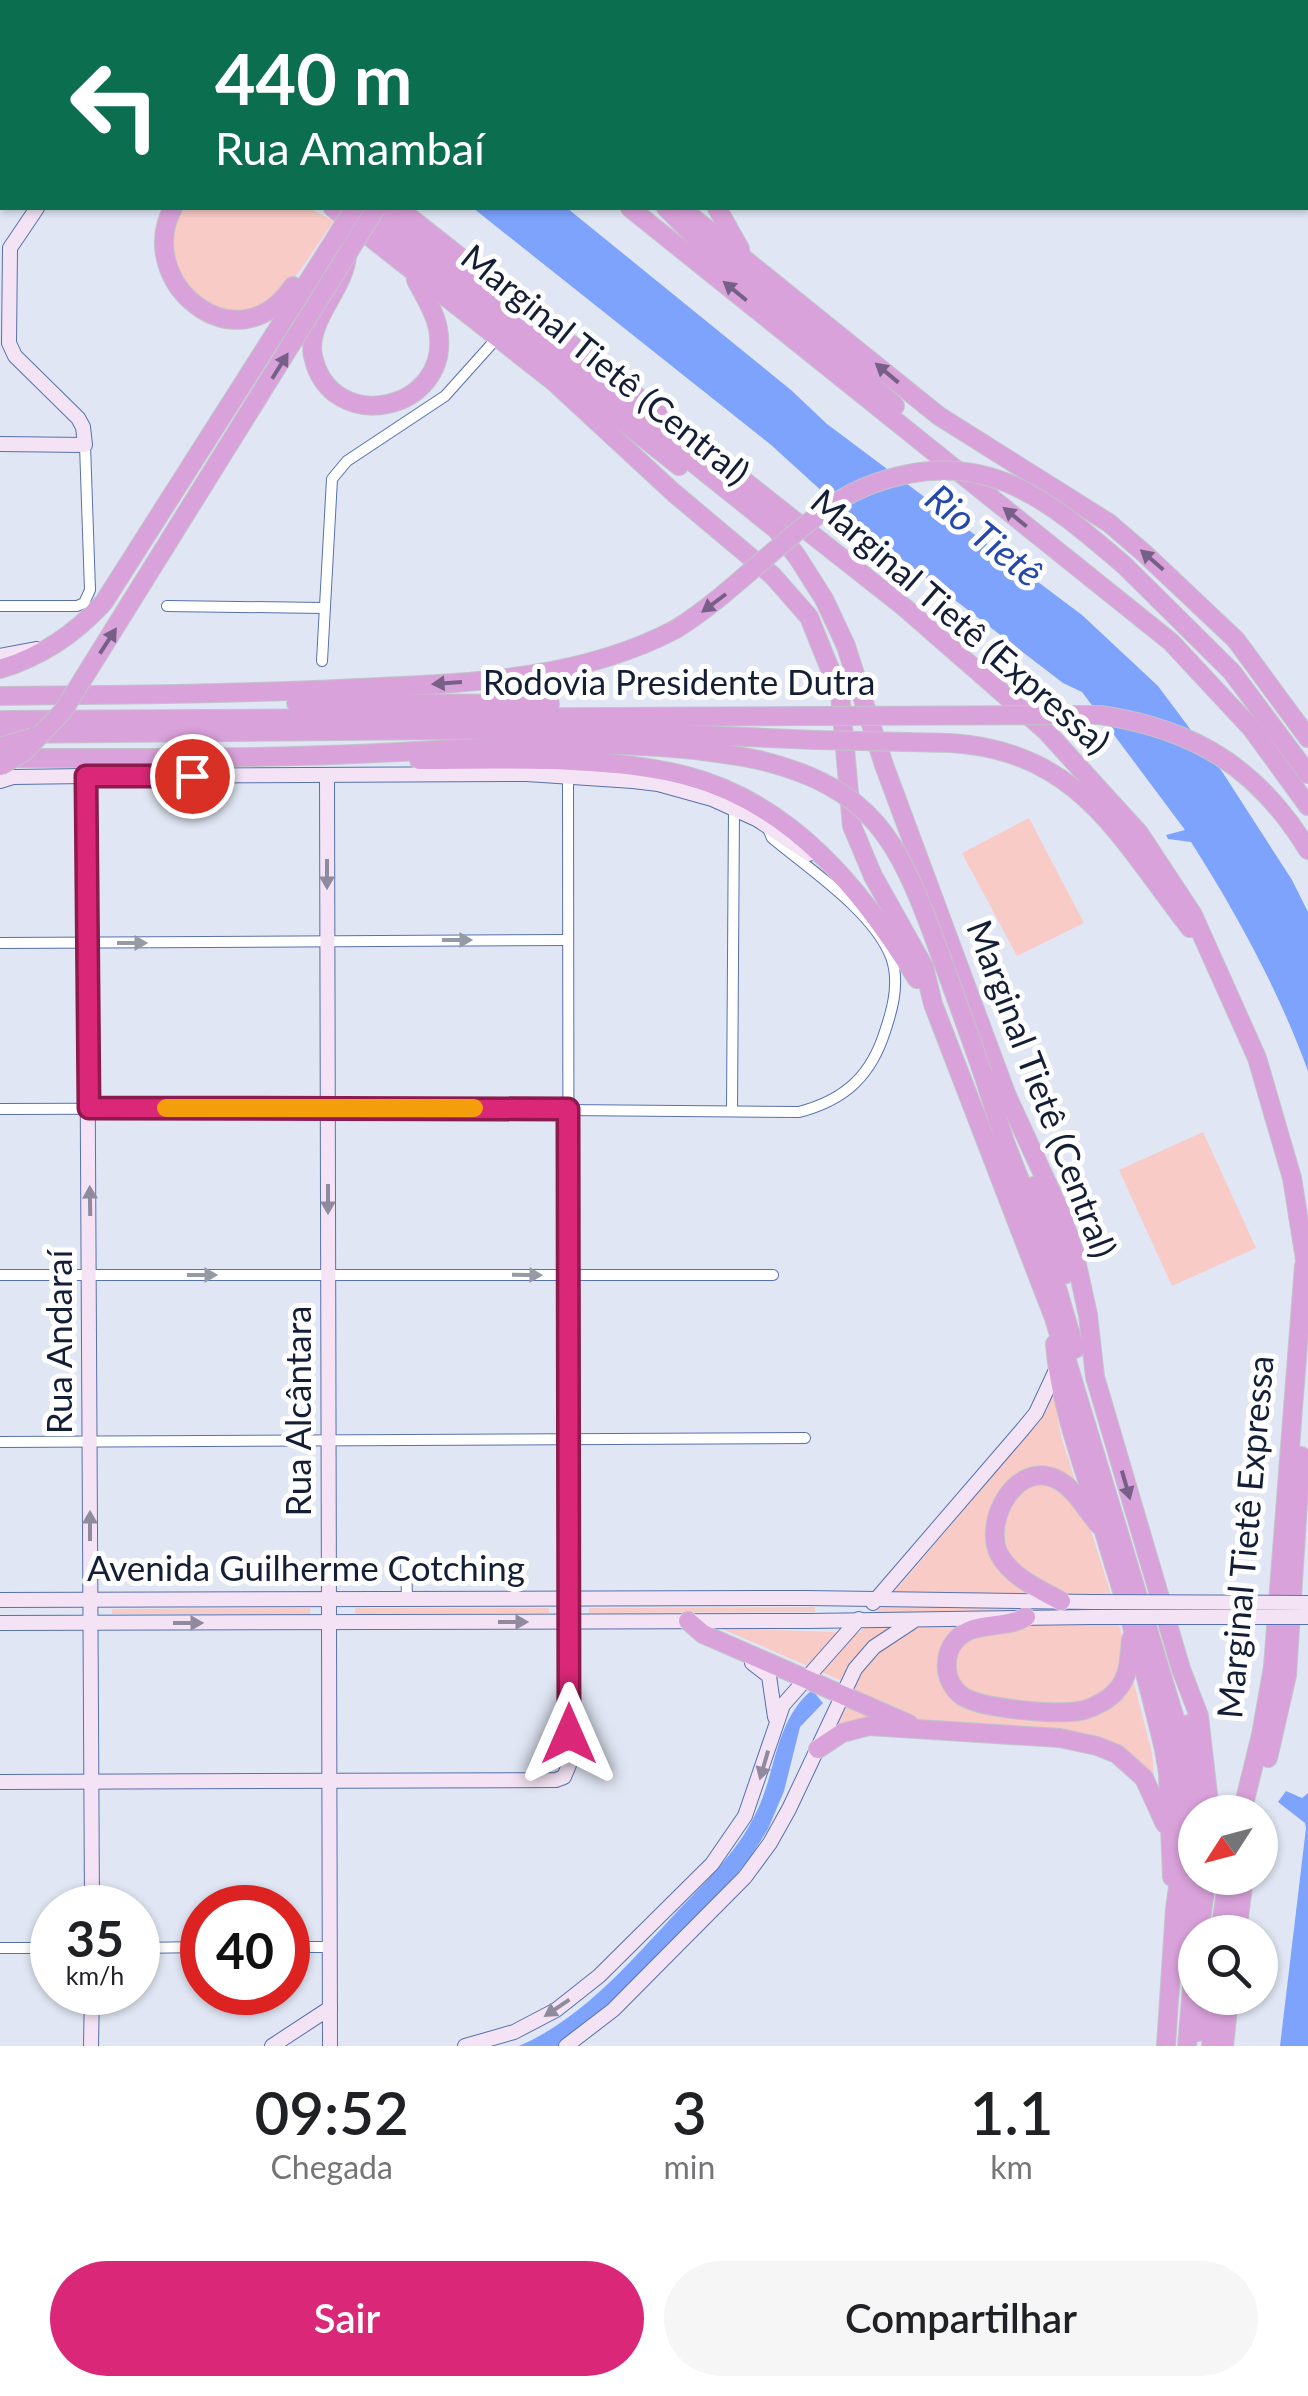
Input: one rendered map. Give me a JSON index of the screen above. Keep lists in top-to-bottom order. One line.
{"streets":{"highway":["Marginal Tietê (Central)","Marginal Tietê (Expressa)","Rodovia Presidente Dutra","Marginal Tietê Expressa"],"main road":["Rua Andaraí","Rua Alcântara","Avenida Guilherme Cotching"]},"crossings":[["Marginal Tietê (Expressa)","Rodovia Presidente Dutra"],["Marginal Tietê (Expressa)","Marginal Tietê Expressa"],["Rua Andaraí","Avenida Guilherme Cotching"],["Rua Alcântara","Avenida Guilherme Cotching"]],"water":["Rio Tietê"],"north":"bottom left","page":{"turn":["440 m","Rua Amambaí"],"speed":"35 km/h","limit":"40","eta":["09:52","Chegada","3","min","1.1","km"],"buttons":["Sair","Compartilhar"]}}
